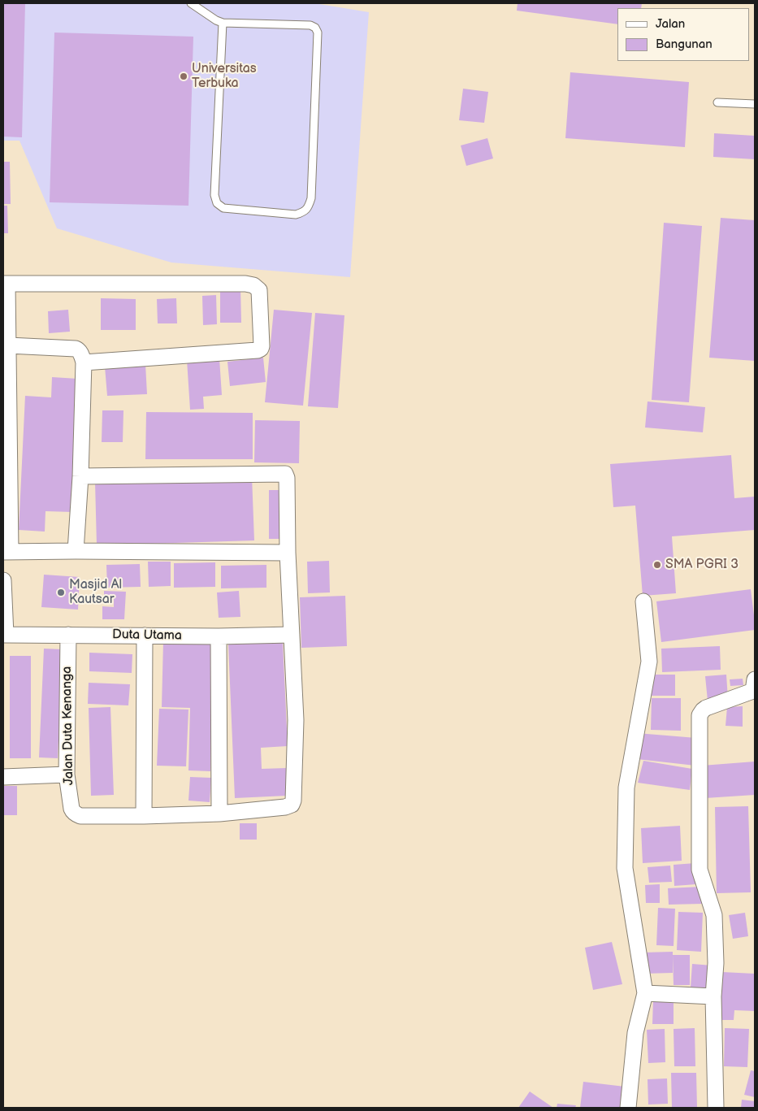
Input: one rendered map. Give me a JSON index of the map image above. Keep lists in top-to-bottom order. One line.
{"streets":{"street":["Duta Utama","Jalan Duta Kenanga"]},"crossings":[["Duta Utama","Jalan Duta Kenanga"]],"places":["Universitas Terbuka","SMA PGRI 3","Masjid Al Kautsar"],"legend":["Jalan","Bangunan"]}
